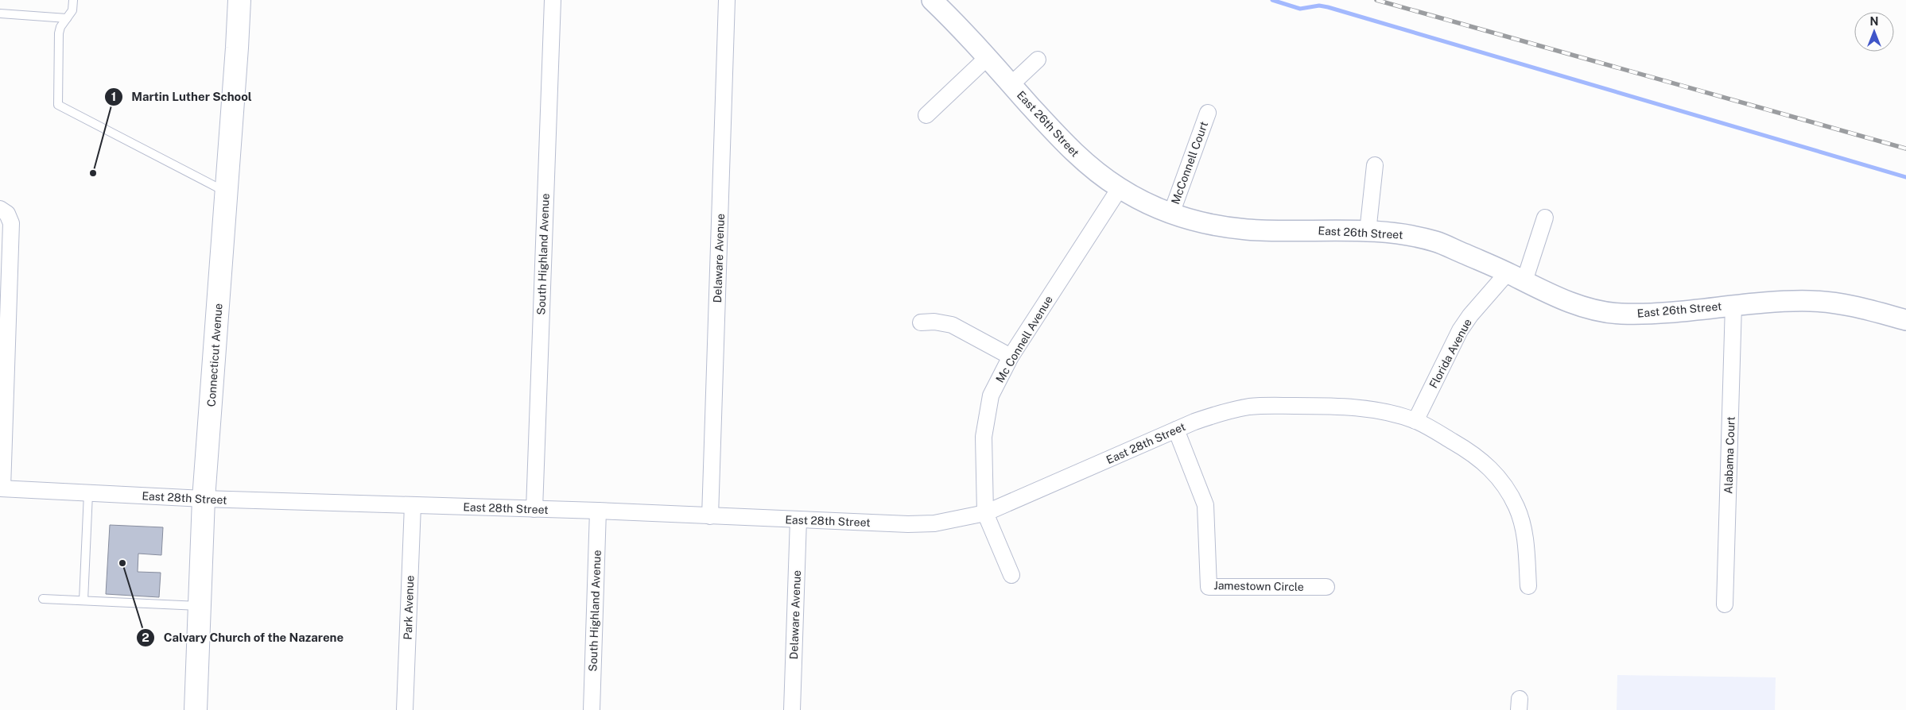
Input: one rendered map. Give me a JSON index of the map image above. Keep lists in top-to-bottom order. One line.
{"streets":{"main road":["Connecticut Avenue"],"street":["East 26th Street","McConnell Court","South Highland Avenue","Delaware Avenue","Mc Connell Avenue","Florida Avenue","East 28th Street","Alabama Court","Jamestown Circle","Park Avenue"]},"crossings":[["East 26th Street","McConnell Court"],["East 26th Street","Mc Connell Avenue"],["East 26th Street","Florida Avenue"],["East 26th Street","Alabama Court"],["South Highland Avenue","East 28th Street"],["Delaware Avenue","East 28th Street"],["Mc Connell Avenue","East 28th Street"],["Florida Avenue","East 28th Street"],["Connecticut Avenue","East 28th Street"],["East 28th Street","Jamestown Circle"],["East 28th Street","Park Avenue"]],"places":["Martin Luther School","Calvary Church of the Nazarene"],"north":"top"}
